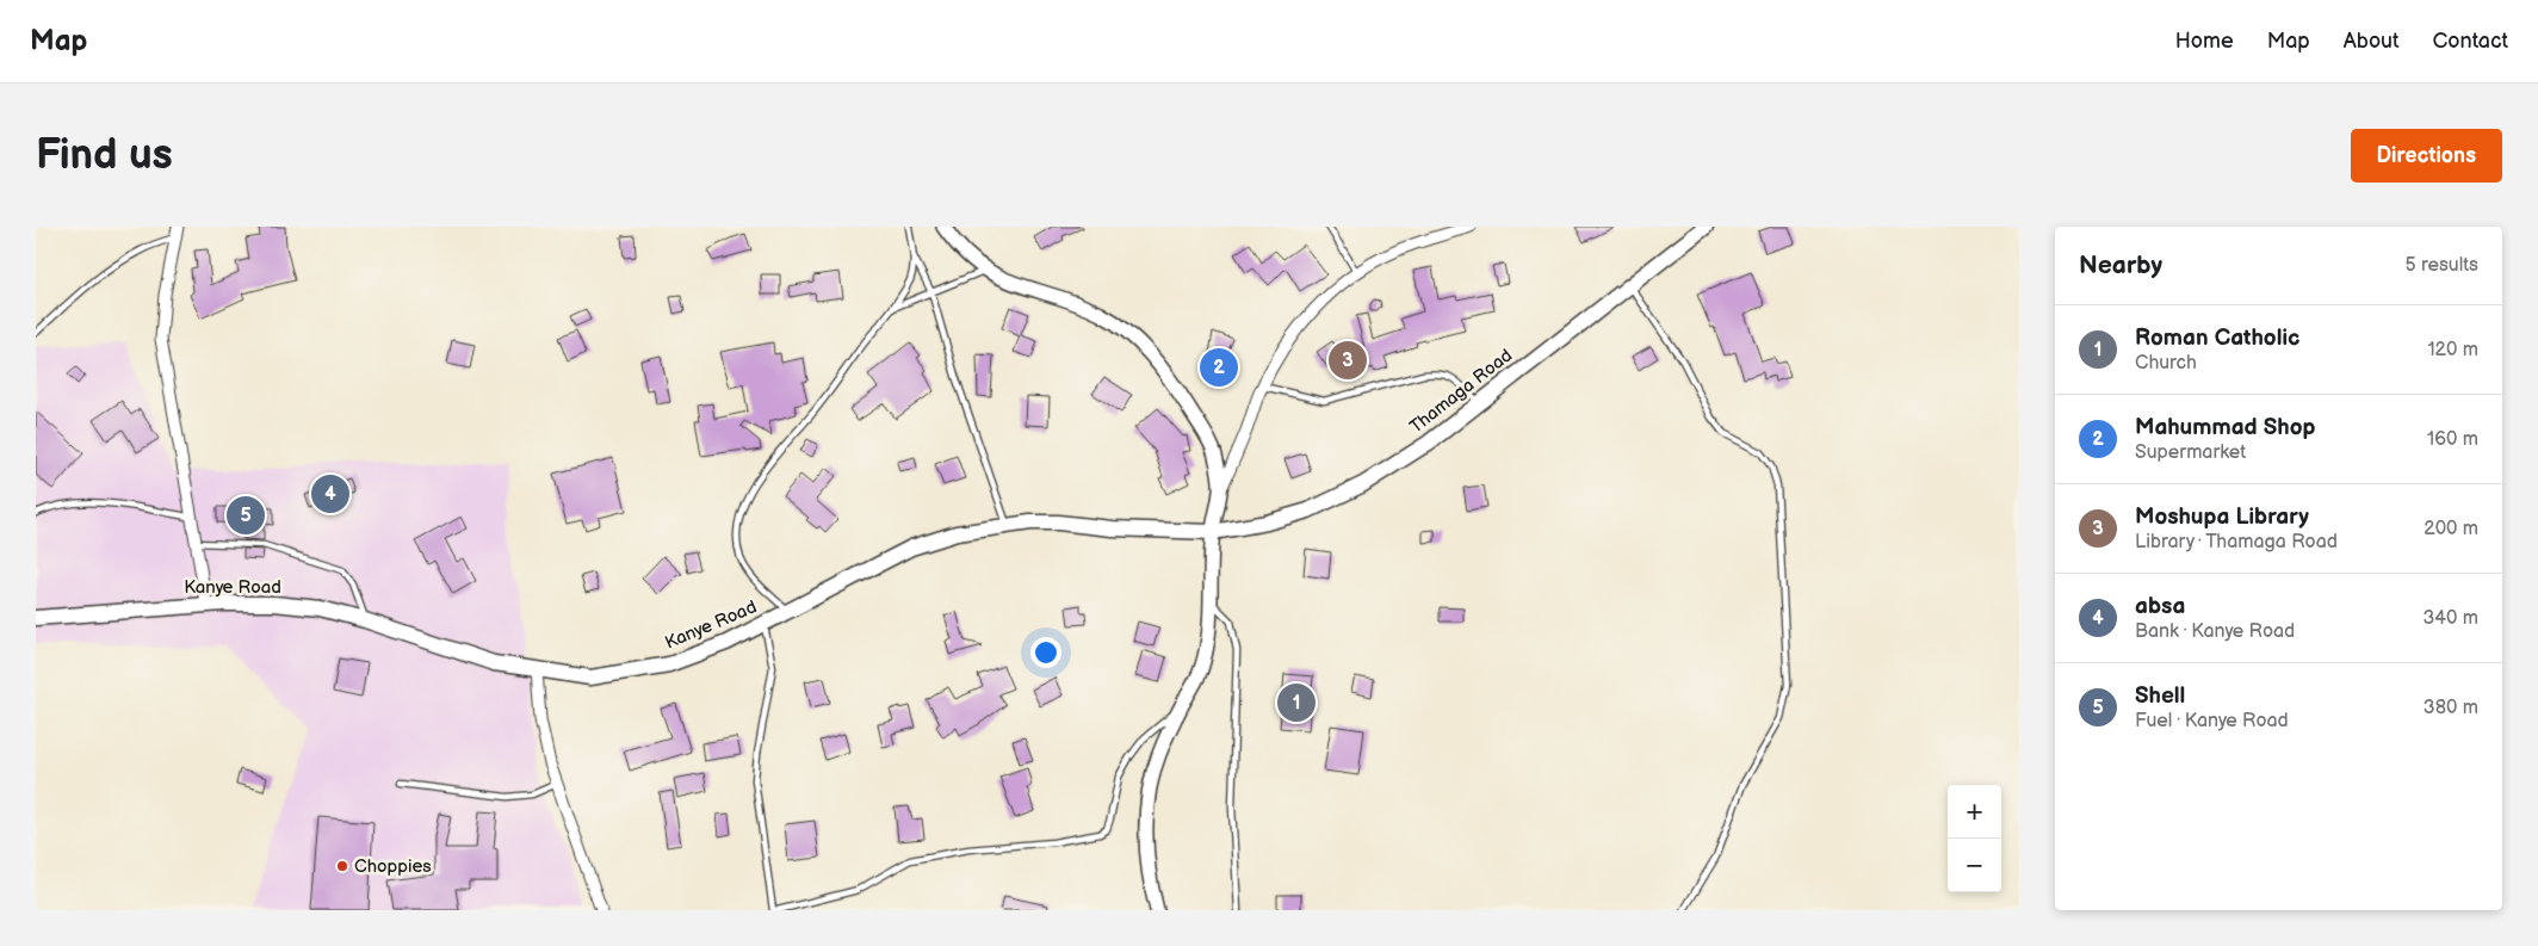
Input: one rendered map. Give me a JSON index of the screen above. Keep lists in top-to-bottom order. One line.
{"streets":{"main road":["Thamaga Road","Kanye Road"]},"crossings":[["Thamaga Road","Kanye Road"]],"places":["Choppies"],"page":{"header":"Map","nav":["Home","Map","About","Contact"],"buttons":"Directions","title":"Find us","heading":["Nearby","5 results"],"list":[{"mark":"1","name":"Roman Catholic","note":"Church","value":"120 m"},{"mark":"2","name":"Mahummad Shop","note":"Supermarket","value":"160 m"},{"mark":"3","name":"Moshupa Library","note":"Library · Thamaga Road","value":"200 m"},{"mark":"4","name":"absa","note":"Bank · Kanye Road","value":"340 m"},{"mark":"5","name":"Shell","note":"Fuel · Kanye Road","value":"380 m"}],"pins":["3","2","4","5","1"],"map_buttons":["+","−"]}}
